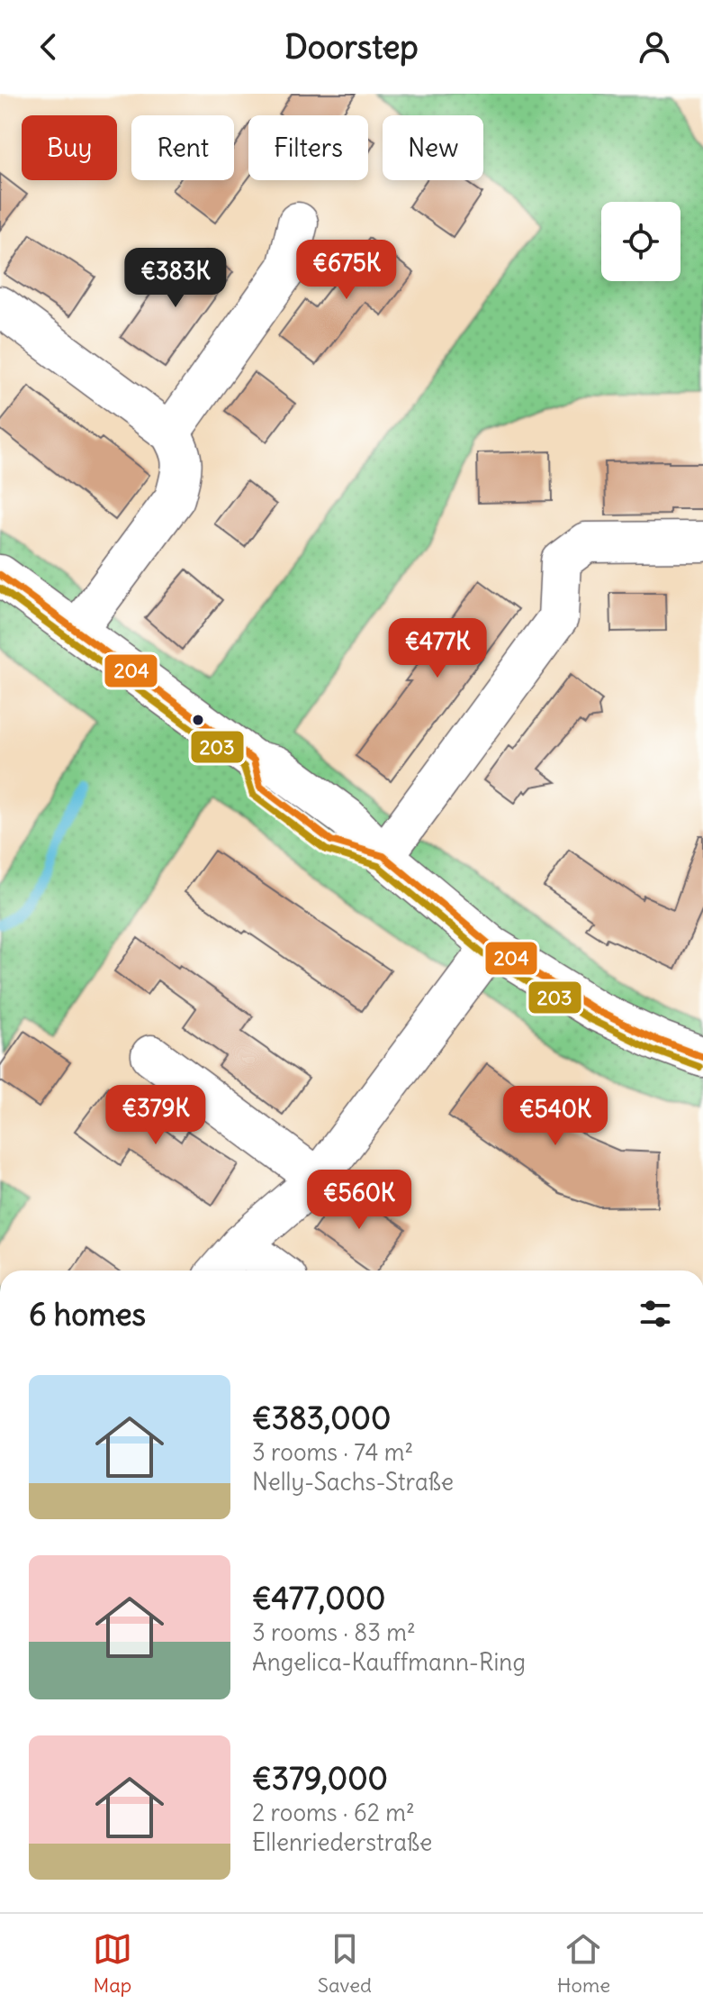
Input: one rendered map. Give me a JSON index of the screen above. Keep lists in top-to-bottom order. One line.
{"lines":["transit line 204","transit line 203"],"page":{"header":"Doorstep","chip":["Buy","Rent","Filters","New"],"price":["€675K","€383K","€477K","€379K","€540K","€560K"],"heading":"6 homes","list":[{"name":"€383,000","note":"3 rooms · 74 m² · Nelly-Sachs-Straße"},{"name":"€477,000","note":"3 rooms · 83 m² · Angelica-Kauffmann-Ring"},{"name":"€379,000","note":"2 rooms · 62 m² · Ellenriederstraße"}],"tabs":["Map","Saved","Home"]}}
